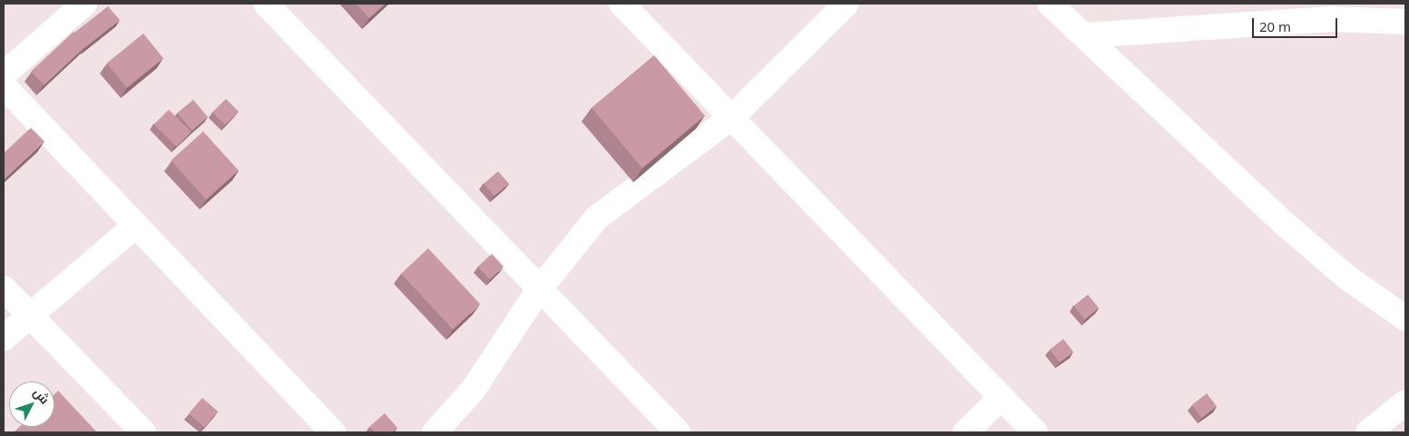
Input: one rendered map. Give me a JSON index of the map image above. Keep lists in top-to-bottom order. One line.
{"scale_bar":"20 m","north":"top right"}
